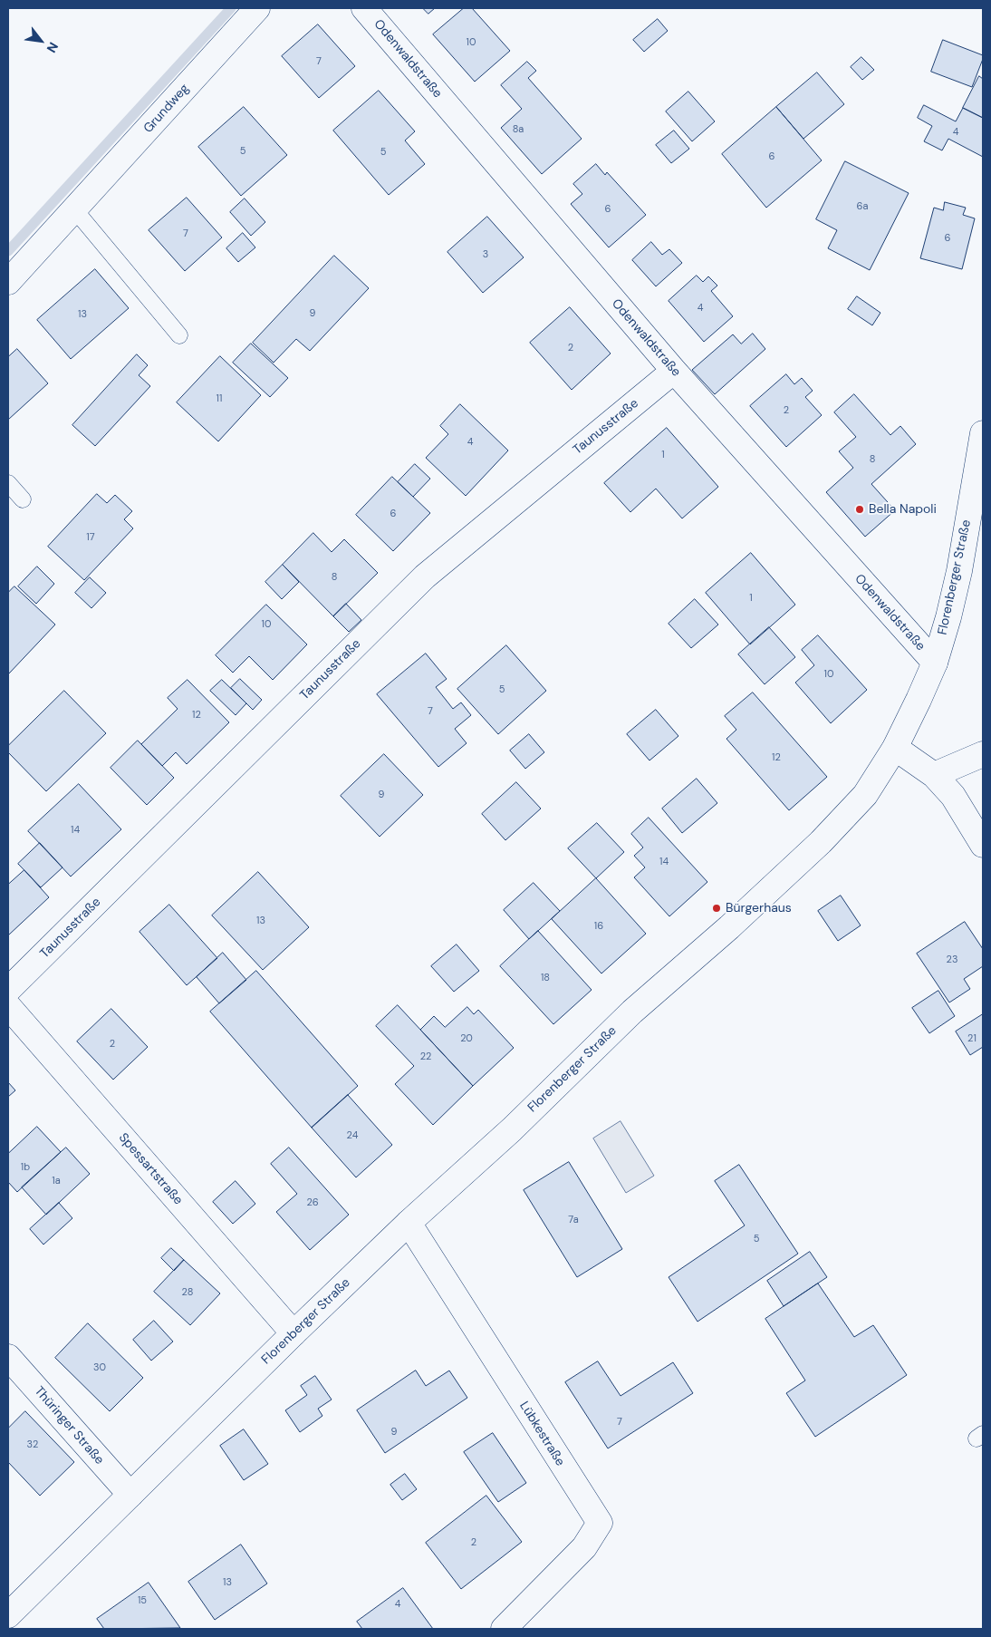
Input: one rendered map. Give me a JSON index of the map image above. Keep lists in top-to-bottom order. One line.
{"streets":{"street":["Odenwaldstraße","Grundweg","Taunusstraße","Florenberger Straße","Spessartstraße","Thüringer Straße","Lübkestraße"]},"crossings":[["Odenwaldstraße","Taunusstraße"],["Odenwaldstraße","Florenberger Straße"],["Florenberger Straße","Spessartstraße"],["Florenberger Straße","Thüringer Straße"],["Florenberger Straße","Lübkestraße"]],"places":["Bella Napoli","Bürgerhaus"],"house_numbers":["10","7","8a","4","5","5","6","6a","6","7","6","3","4","9","13","2","11","2","4","1","8","6","17","8","1","10","10","5","7","12","12","9","14","14","13","16","23","18","20","21","2","22","24","1b","1a","26","7a","5","28","30","7","9","32","2","13","15","4"],"north":"bottom right"}
